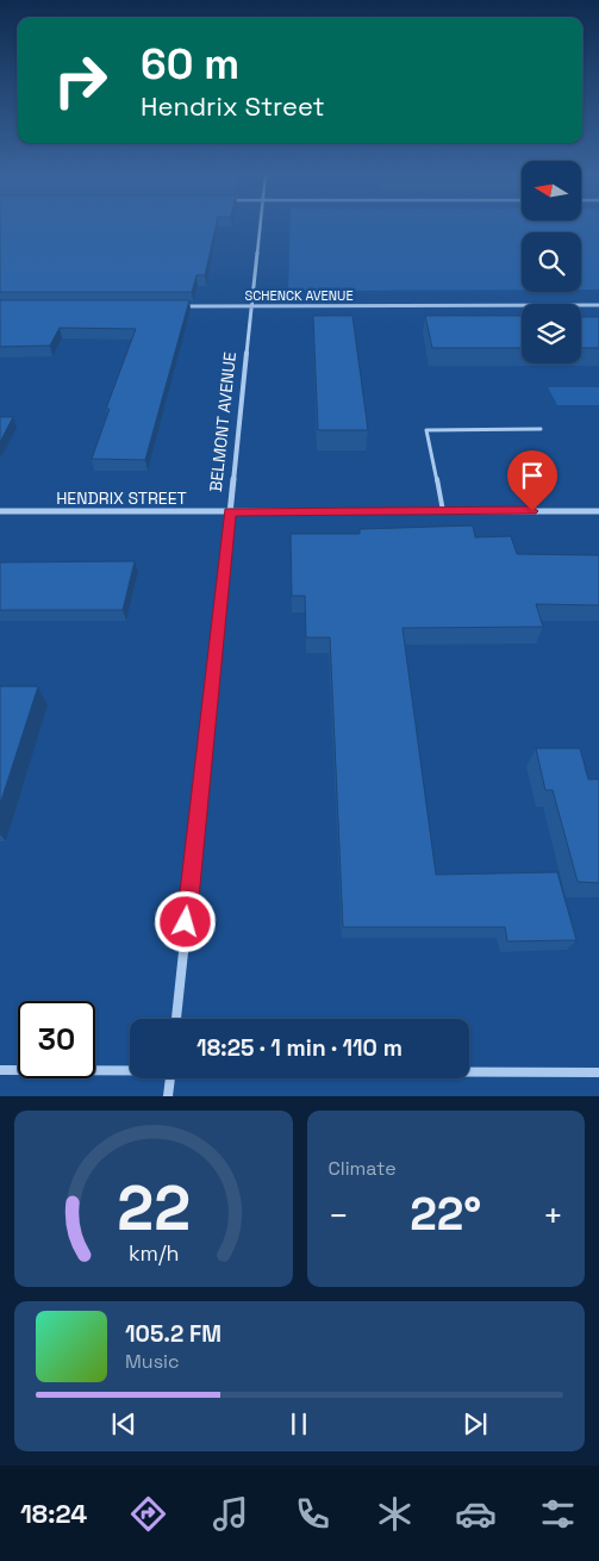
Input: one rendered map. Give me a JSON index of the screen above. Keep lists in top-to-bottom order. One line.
{"streets":{"street":["SCHENCK AVENUE","BELMONT AVENUE","HENDRIX STREET"]},"crossings":[["SCHENCK AVENUE","BELMONT AVENUE"],["BELMONT AVENUE","HENDRIX STREET"]],"north":"left","page":{"turn":["60 m","Hendrix Street"],"limit":"30","trip":"18:25 · 1 min · 110 m","tile":"Climate","heat":["−","22°","+"],"song":["105.2 FM","Music"],"tabs":"18:24","gauge":["22","km/h"]}}
